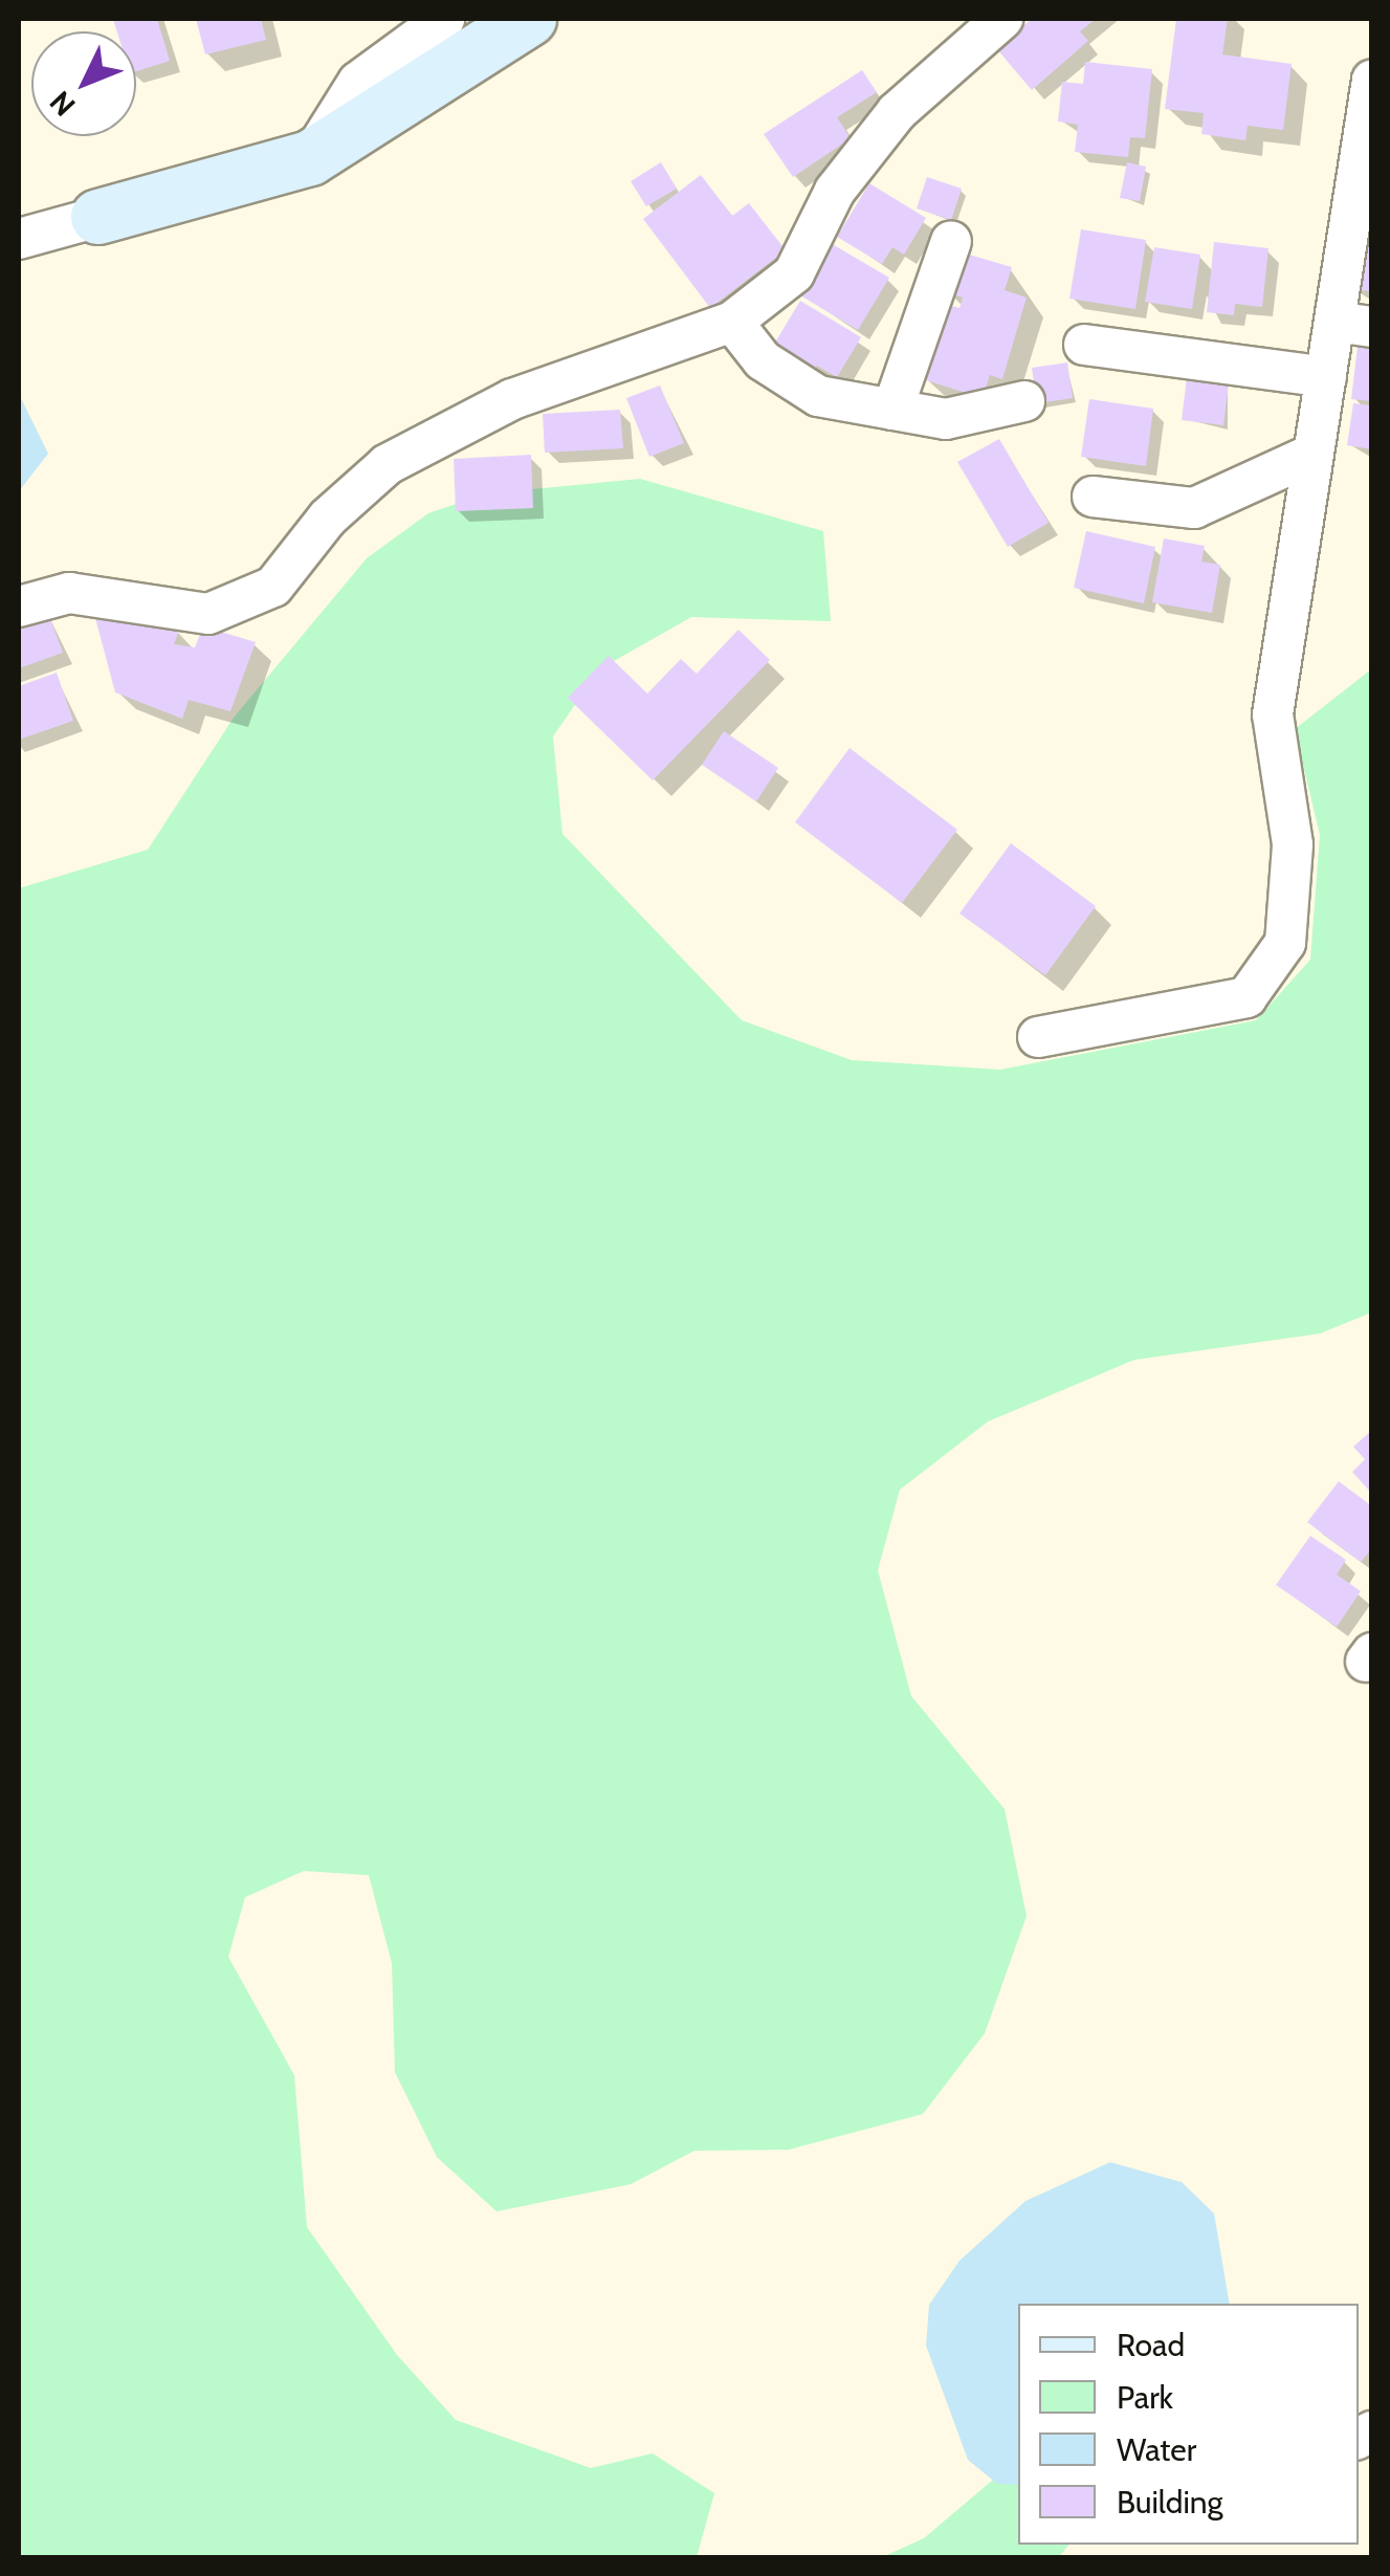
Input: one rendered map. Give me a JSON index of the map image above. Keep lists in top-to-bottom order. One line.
{"legend":["Road","Park","Water","Building"],"north":"bottom left"}
